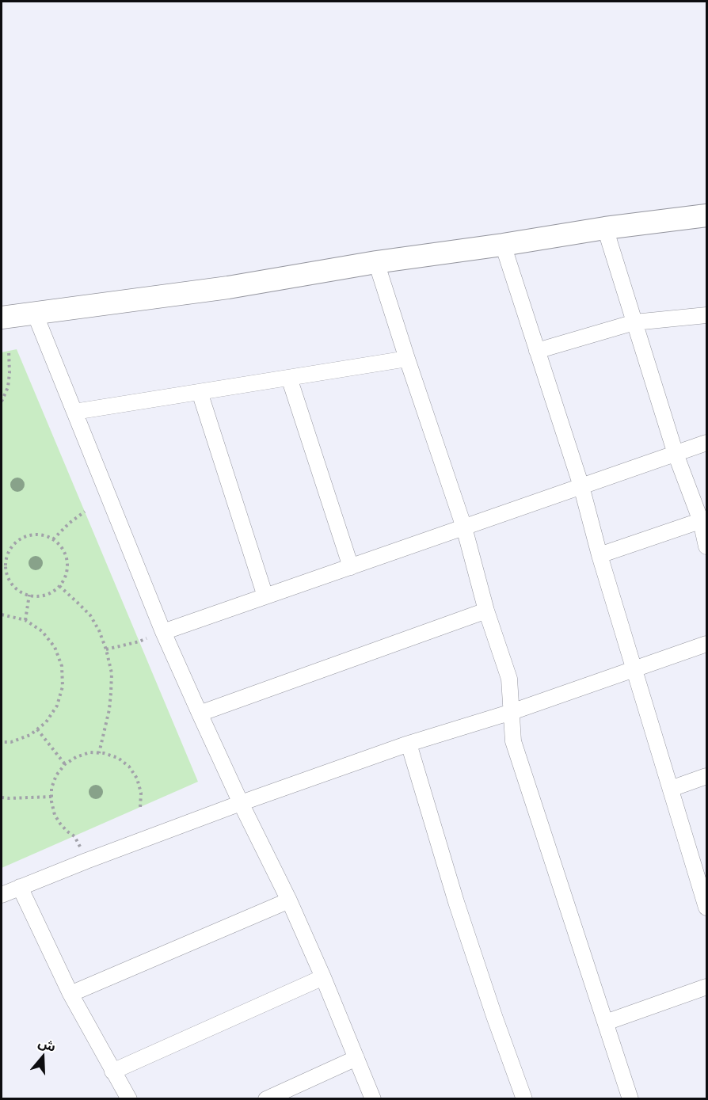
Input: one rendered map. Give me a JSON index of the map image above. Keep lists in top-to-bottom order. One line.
{"north":"top"}
